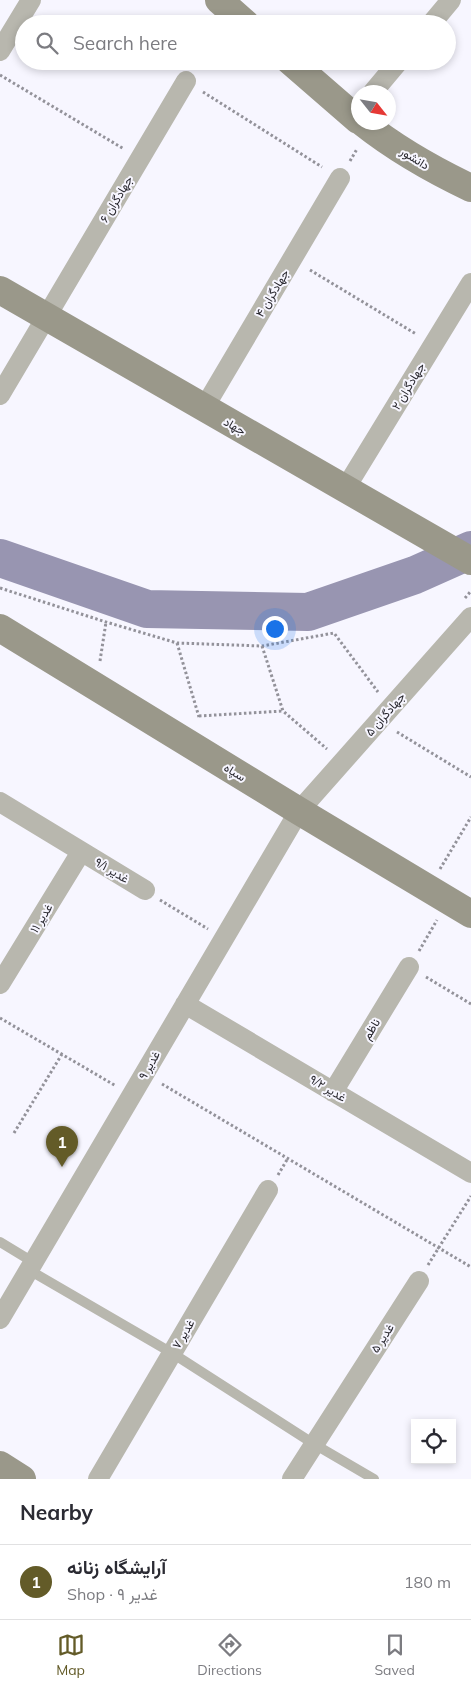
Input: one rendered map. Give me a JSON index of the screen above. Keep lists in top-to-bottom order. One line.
{"streets":{"street":["دانشور","جهادگران ۶","جهادگران ۴","جهادگران ۲","جهاد","جهادگران ۵","سپاه","غدیر ۹/۱","غدیر ۱۱","ناظم","غدیر ۹","غدیر ۹/۲","غدیر ۷","غدیر ۵"]},"crossings":[["جهادگران ۶","جهاد"],["جهادگران ۴","جهاد"],["جهادگران ۲","جهاد"],["جهادگران ۵","سپاه"],["جهادگران ۵","غدیر ۹"],["سپاه","غدیر ۹"],["غدیر ۹/۱","غدیر ۱۱"],["ناظم","غدیر ۹/۲"],["غدیر ۹","غدیر ۹/۲"]],"north":"bottom right","page":{"search":"Search here","pins":"1","heading":"Nearby","list":[{"mark":"1","name":"آرایشگاه زنانه","note":"Shop · غدیر ۹","value":"180 m"}],"nav":["Map","Directions","Saved"]}}
